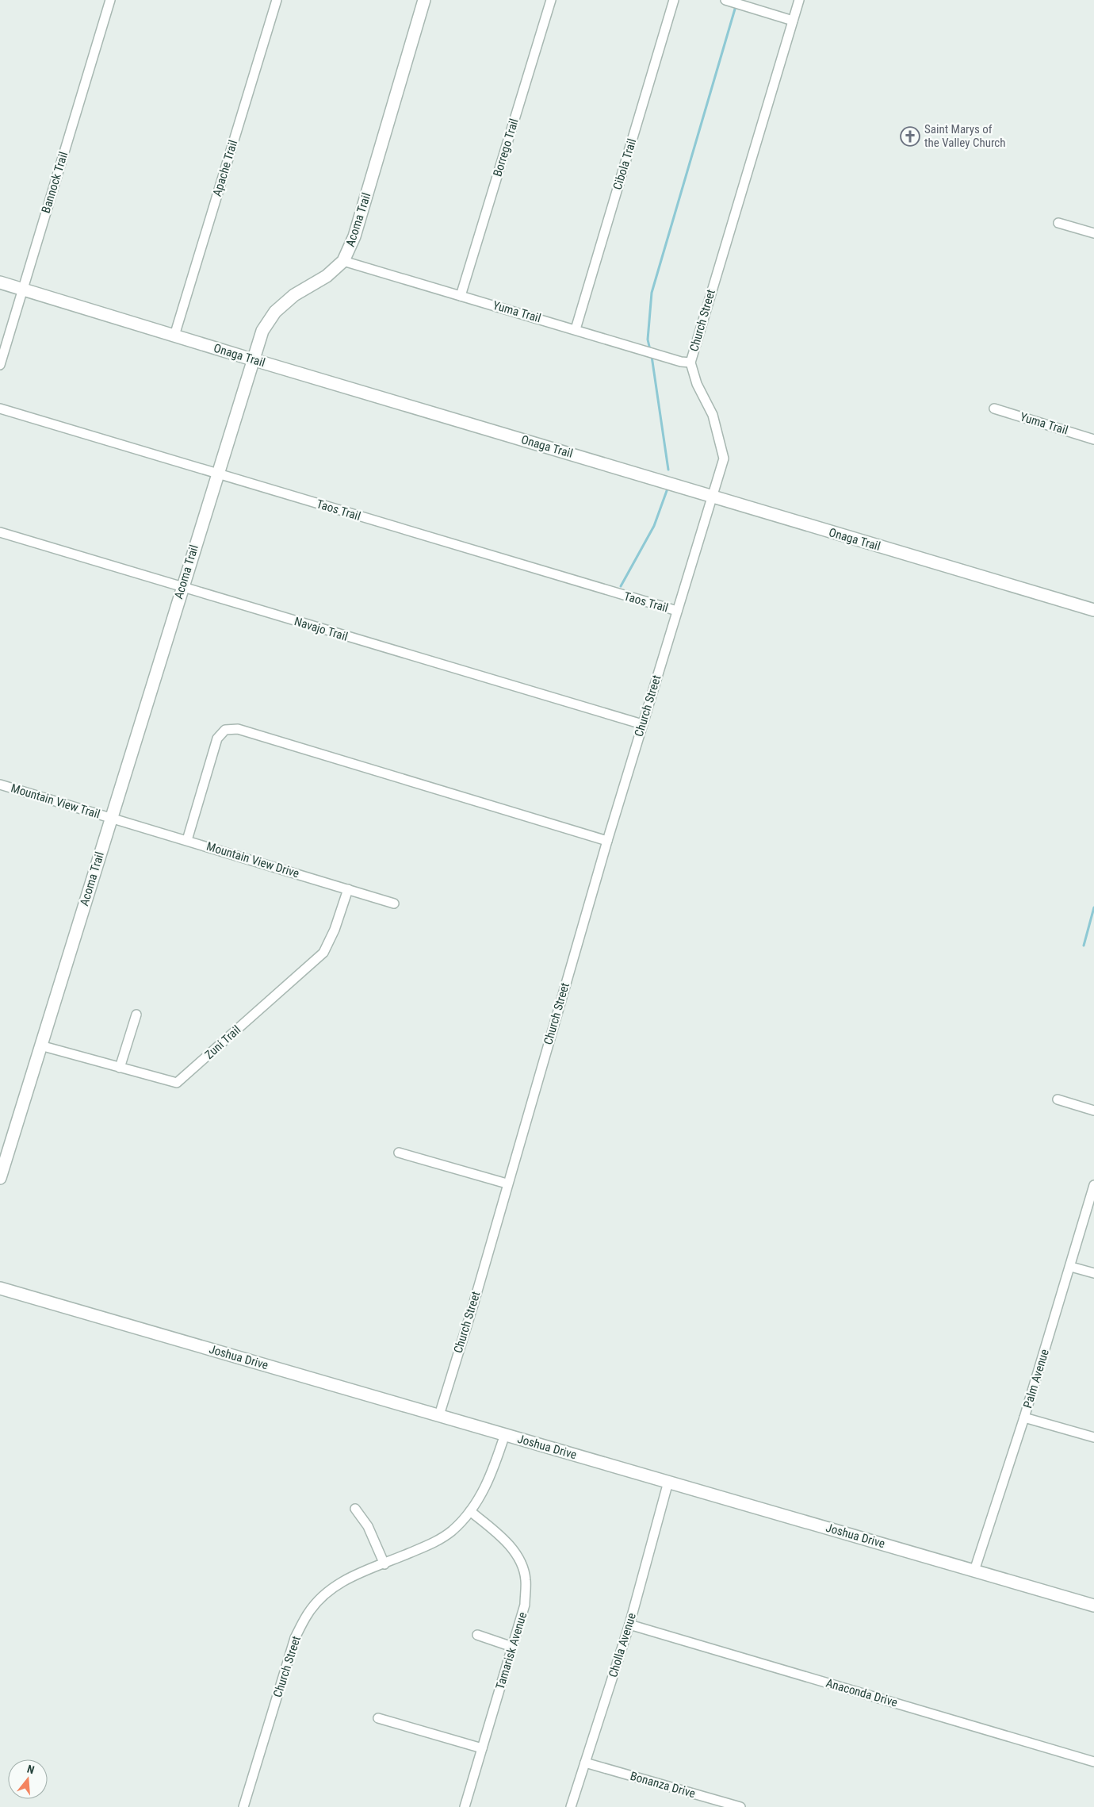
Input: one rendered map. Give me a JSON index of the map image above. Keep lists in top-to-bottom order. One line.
{"streets":{"street":["Borrego Trail","Cibola Trail","Apache Trail","Bannock Trail","Acoma Trail","Yuma Trail","Church Street","Onaga Trail","Taos Trail","Navajo Trail","Mountain View Trail","Mountain View Drive","Zuni Trail","Joshua Drive","Palm Avenue","Cholla Avenue","Tamarisk Avenue","Anaconda Drive","Bonanza Drive"]},"crossings":[["Borrego Trail","Yuma Trail"],["Cibola Trail","Yuma Trail"],["Apache Trail","Onaga Trail"],["Bannock Trail","Onaga Trail"],["Acoma Trail","Yuma Trail"],["Acoma Trail","Onaga Trail"],["Acoma Trail","Taos Trail"],["Acoma Trail","Navajo Trail"],["Acoma Trail","Mountain View Trail"],["Acoma Trail","Mountain View Drive"],["Acoma Trail","Zuni Trail"],["Yuma Trail","Church Street"],["Church Street","Onaga Trail"],["Church Street","Taos Trail"],["Church Street","Navajo Trail"],["Church Street","Joshua Drive"],["Church Street","Tamarisk Avenue"],["Mountain View Trail","Mountain View Drive"],["Mountain View Drive","Zuni Trail"],["Joshua Drive","Palm Avenue"],["Joshua Drive","Cholla Avenue"],["Cholla Avenue","Anaconda Drive"],["Cholla Avenue","Bonanza Drive"]],"places":{"church":["Saint Marys of the Valley Church"]},"north":"top"}
